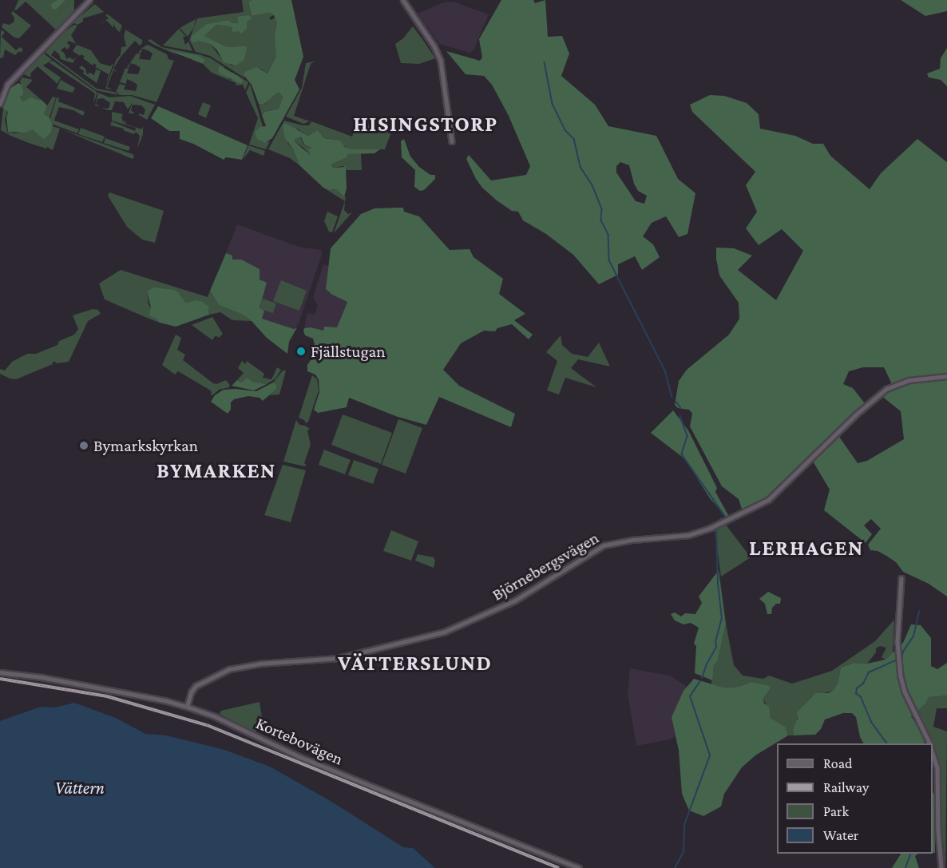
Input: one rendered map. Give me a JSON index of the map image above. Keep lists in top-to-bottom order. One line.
{"streets":{"street":["Björnebergsvägen","Kortebovägen"]},"crossings":[["Björnebergsvägen","Kortebovägen"]],"districts":["HISINGSTORP","BYMARKEN","LERHAGEN","VÄTTERSLUND"],"water":["Vättern"],"places":["Fjällstugan","Bymarkskyrkan"],"legend":["Road","Railway","Park","Water"]}
